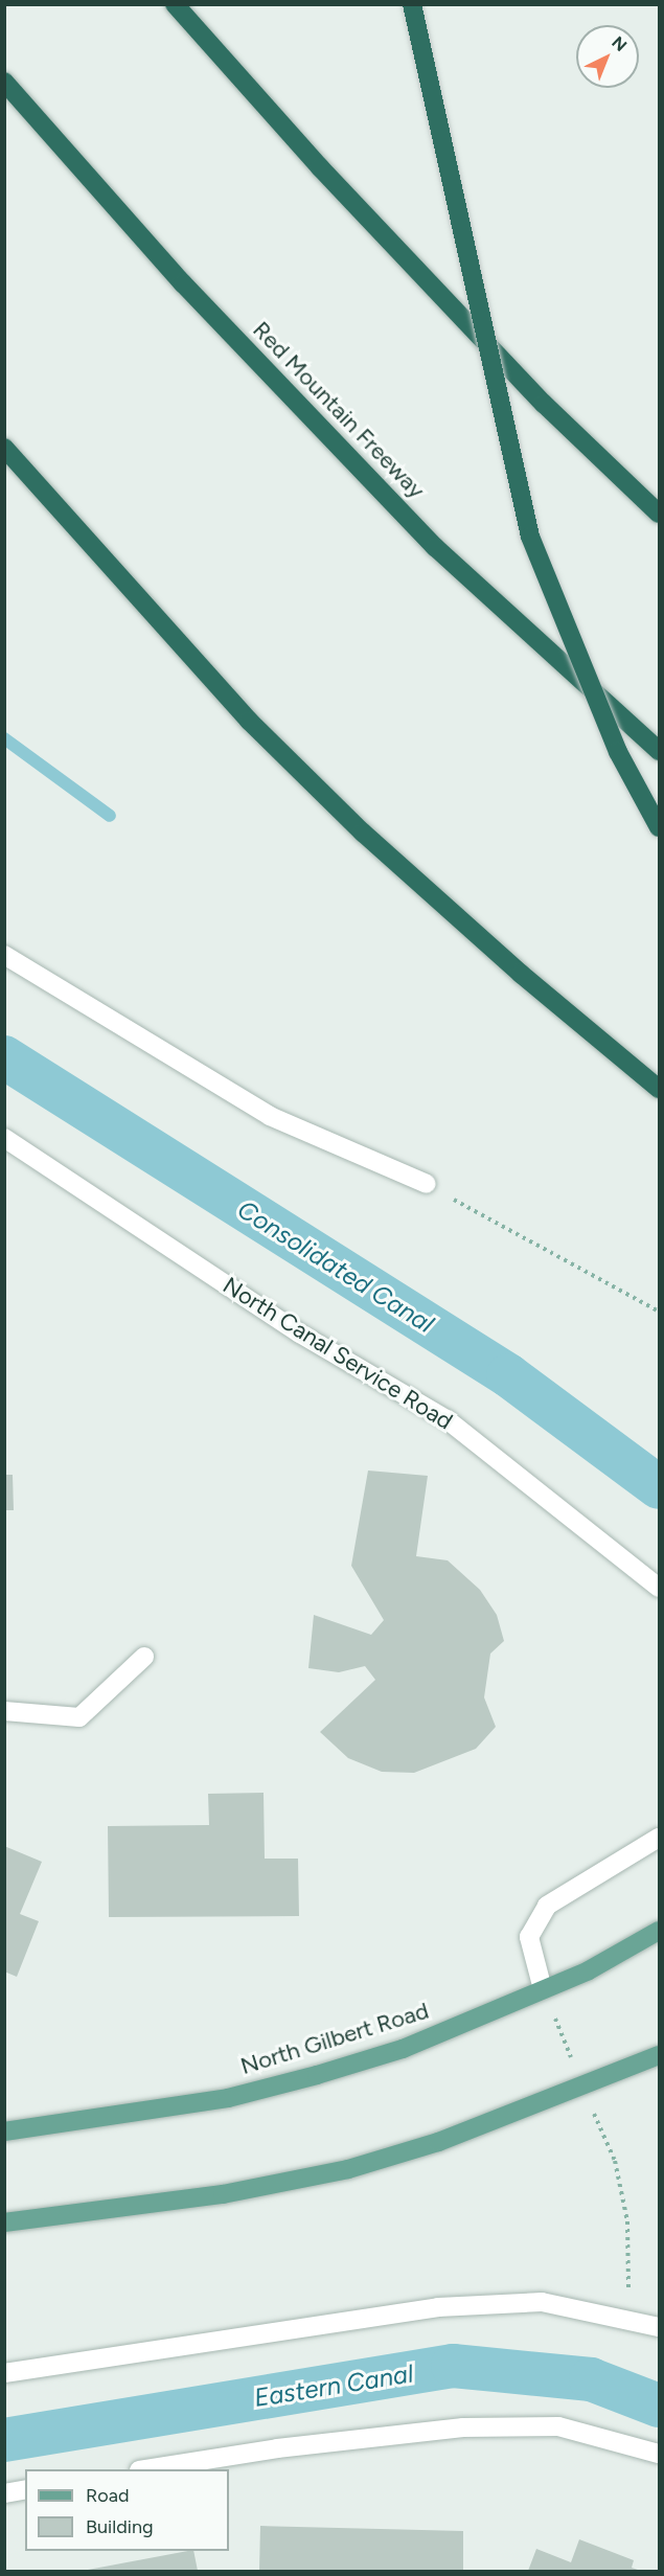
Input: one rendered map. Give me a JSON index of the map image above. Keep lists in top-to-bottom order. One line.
{"streets":{"highway":["Red Mountain Freeway"],"main road":["North Gilbert Road"],"street":["North Canal Service Road"]},"water":["Consolidated Canal","Eastern Canal"],"legend":["Road","Building"],"north":"top right"}
